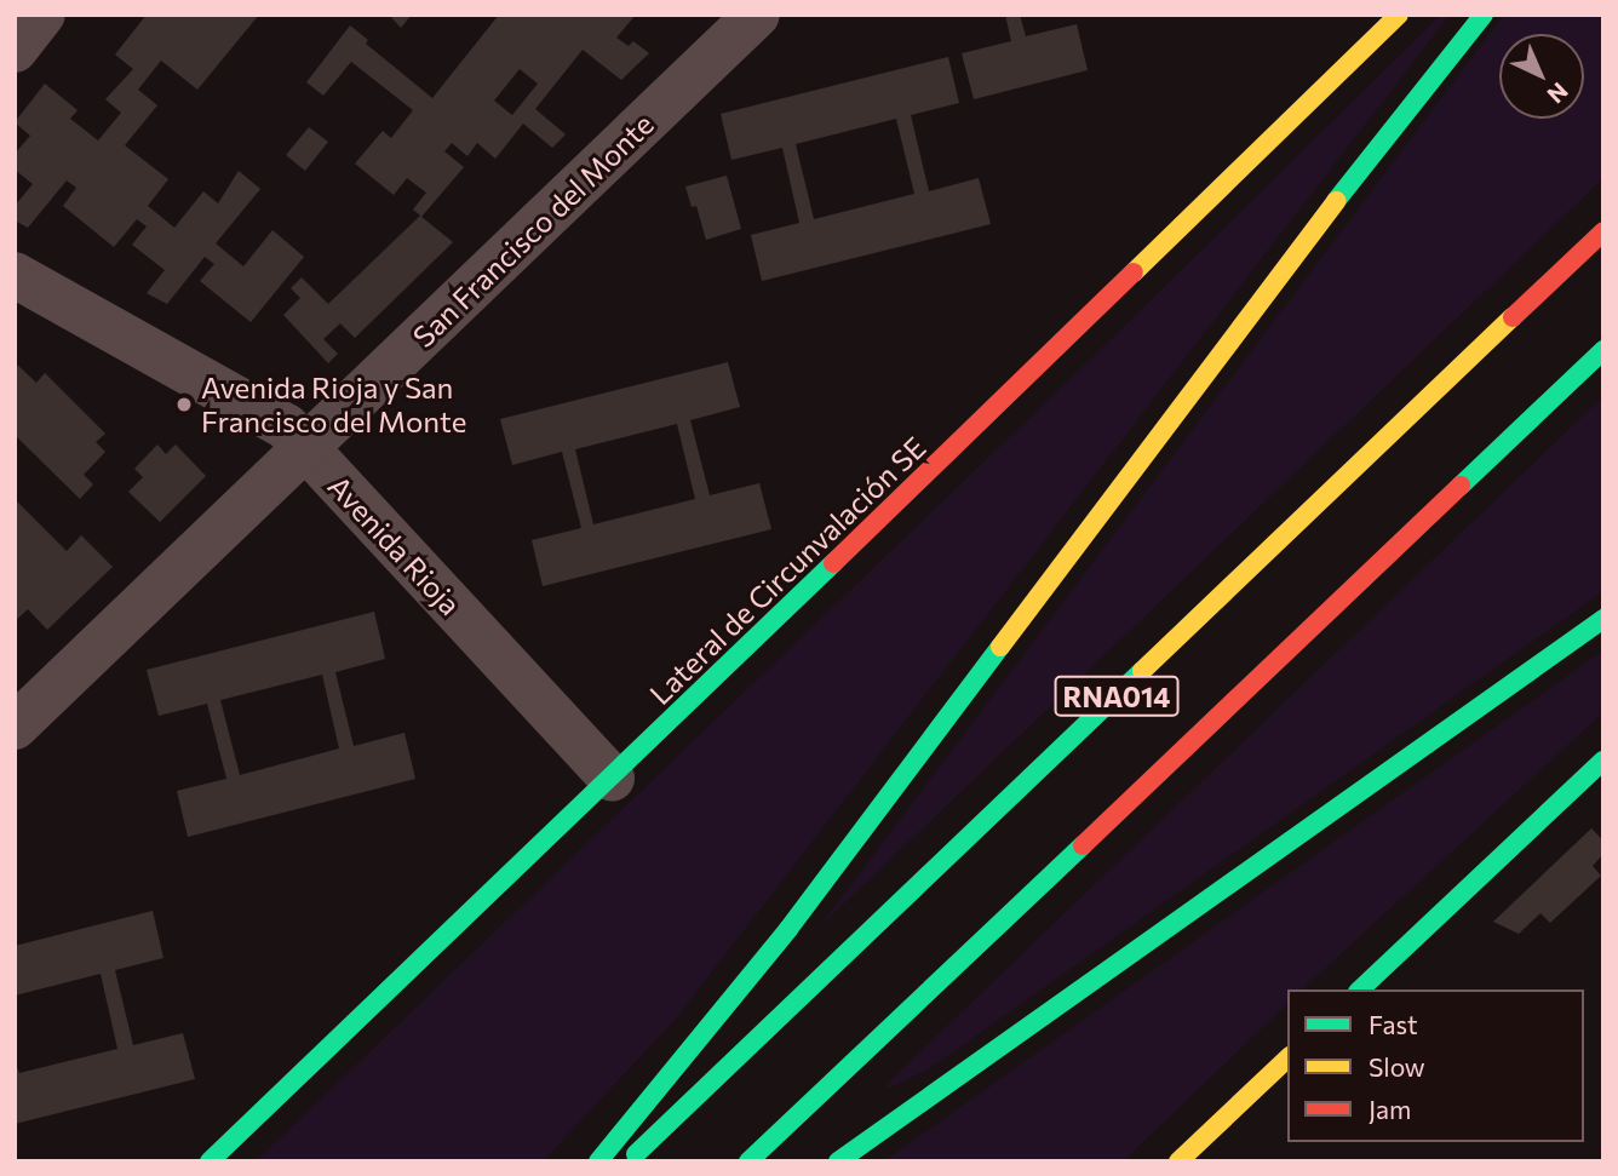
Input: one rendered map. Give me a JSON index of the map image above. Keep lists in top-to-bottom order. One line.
{"streets":{"main road":["Lateral de Circunvalación SE","RNA014"],"street":["San Francisco del Monte","Avenida Rioja"]},"crossings":[["San Francisco del Monte","Avenida Rioja"],["Avenida Rioja","Lateral de Circunvalación SE"]],"places":["Avenida Rioja y San Francisco del Monte"],"legend":["Fast","Slow","Jam"],"north":"bottom right"}
